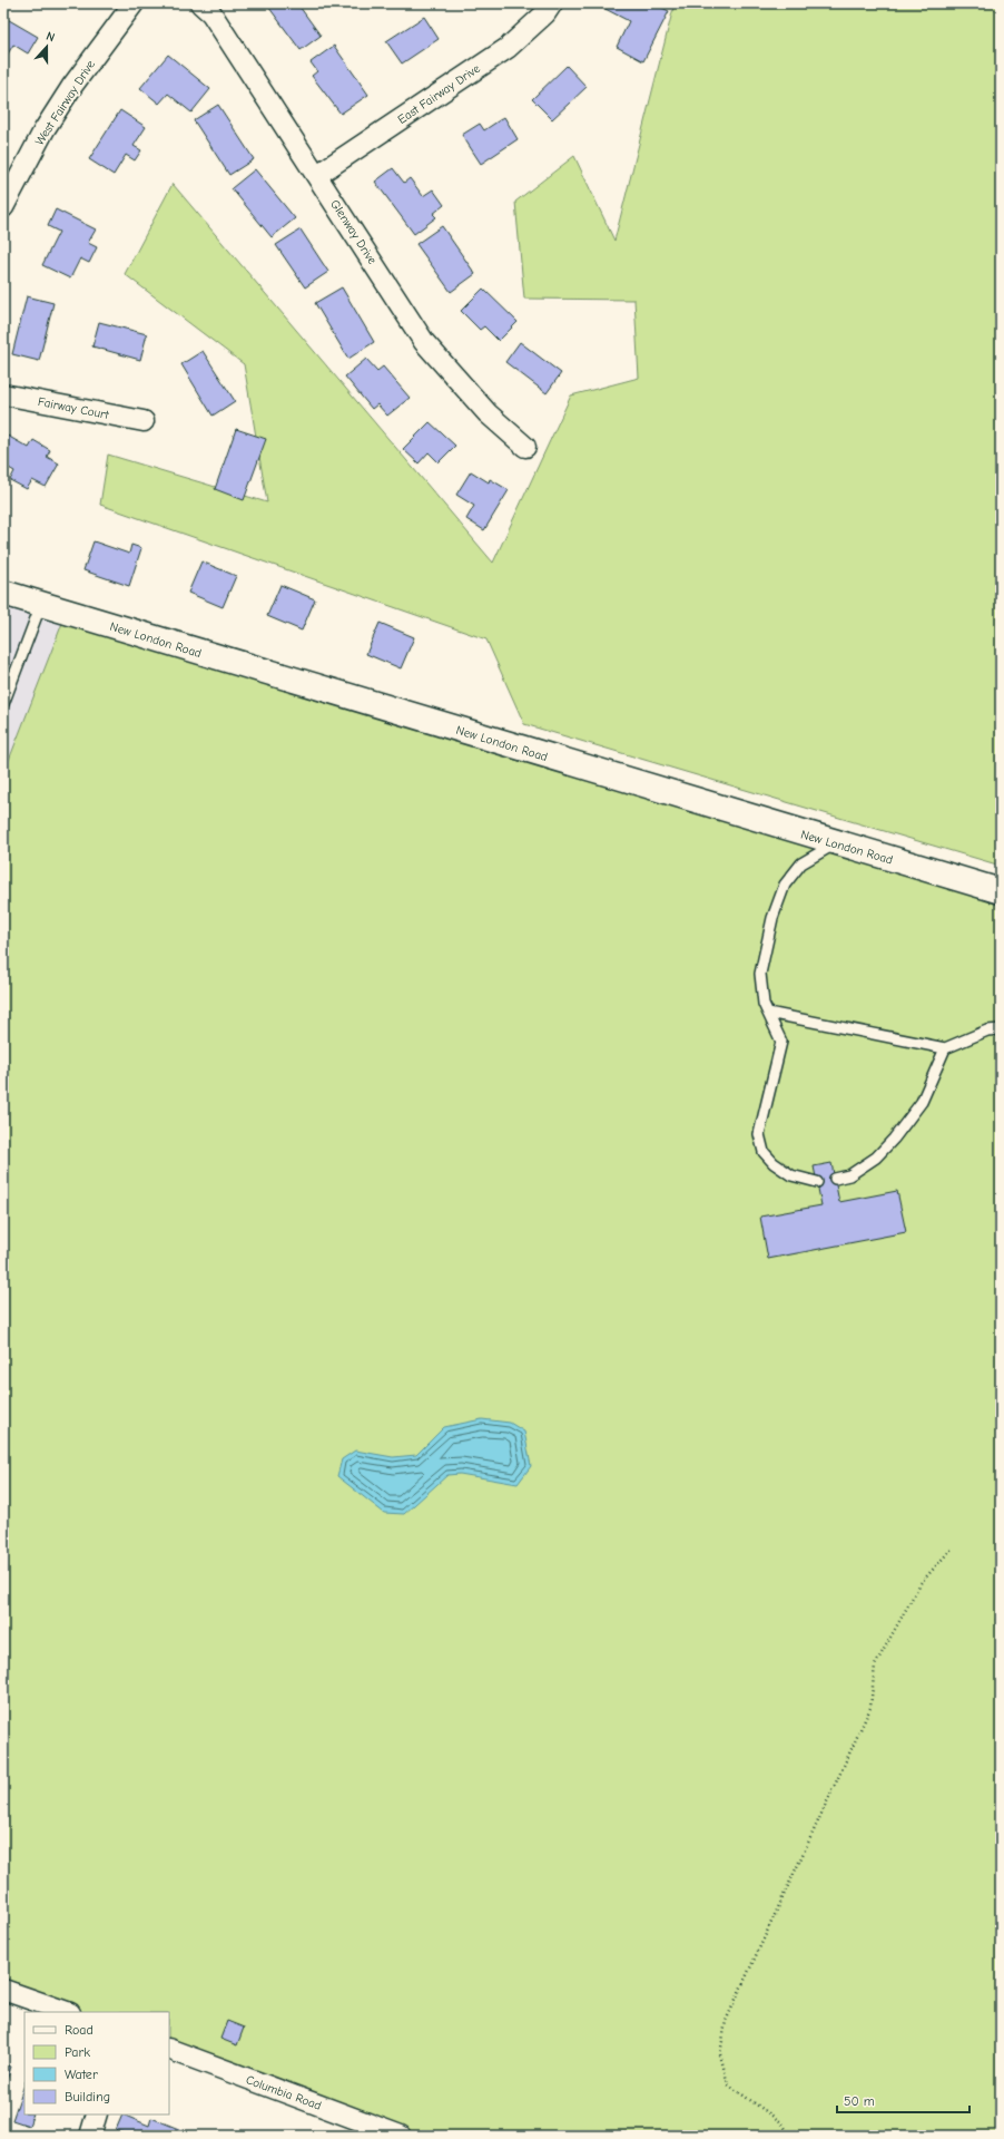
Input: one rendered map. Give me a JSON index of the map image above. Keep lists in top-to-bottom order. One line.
{"streets":{"street":["East Fairway Drive","West Fairway Drive","Glenway Drive","Fairway Court","New London Road","Columbia Road"]},"crossings":[["East Fairway Drive","Glenway Drive"]],"legend":["Road","Park","Water","Building"],"scale_bar":"50 m","north":"top"}
